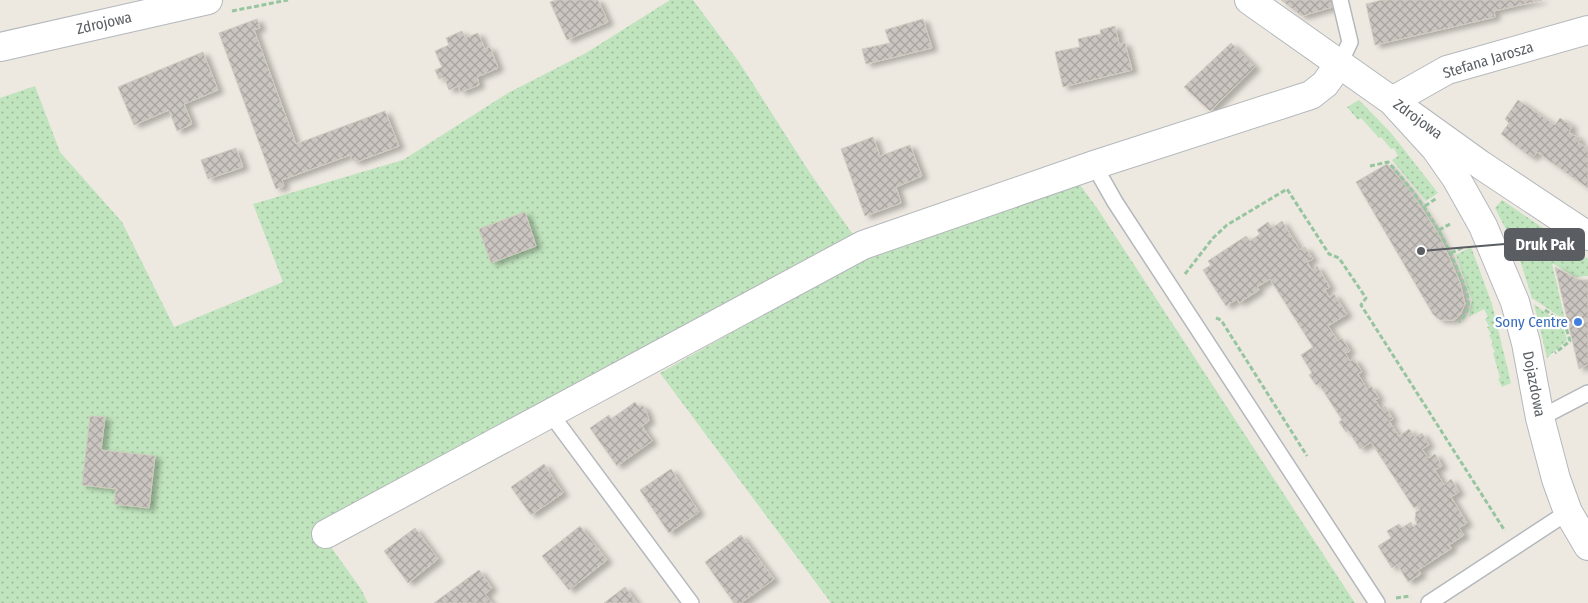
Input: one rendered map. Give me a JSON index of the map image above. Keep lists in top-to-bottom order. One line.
{"streets":{"street":["Zdrojowa","Stefana Jarosza","Dojazdowa"]},"crossings":[["Zdrojowa","Stefana Jarosza"],["Zdrojowa","Dojazdowa"],["Stefana Jarosza","Dojazdowa"]],"places":["Druk Pak","Sony Centre"]}
